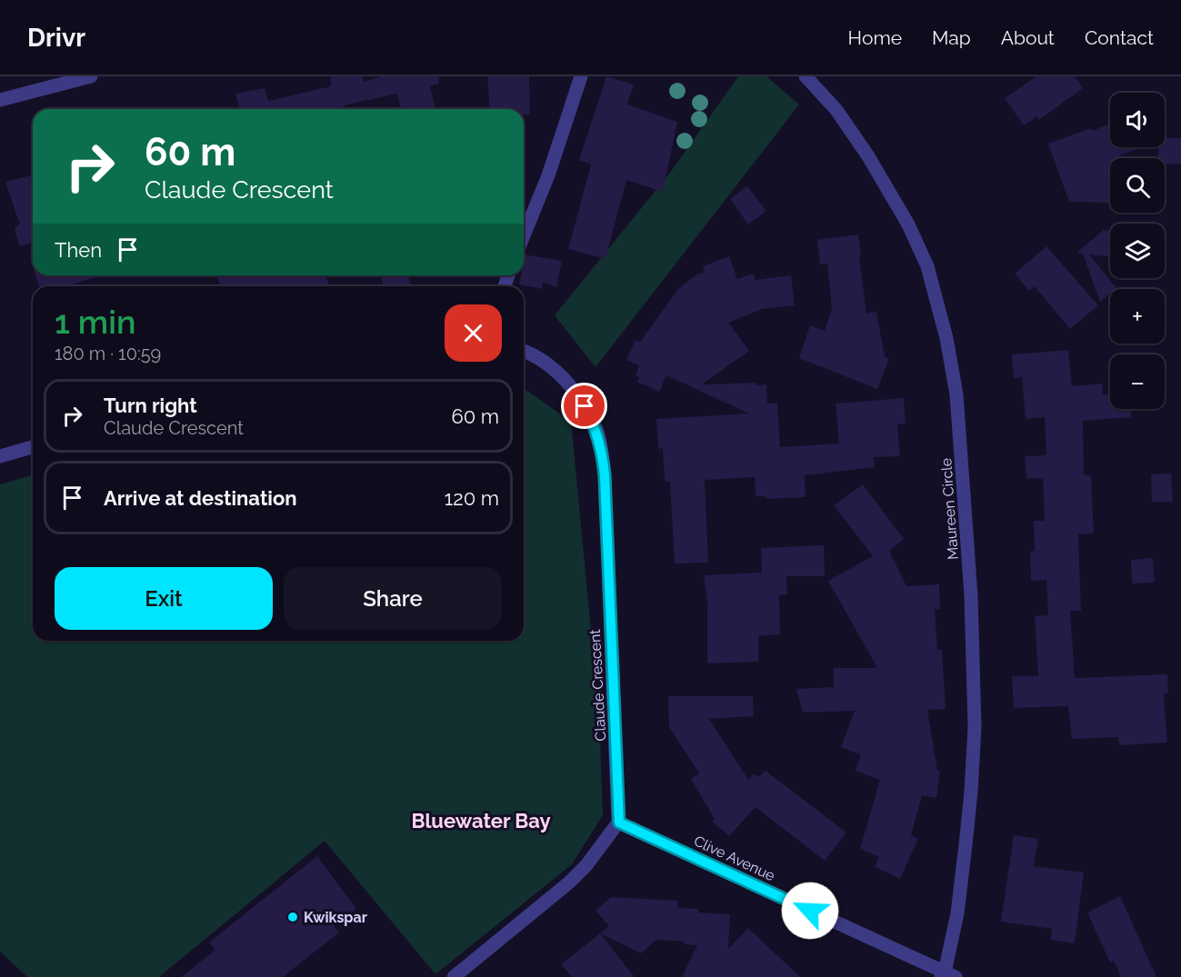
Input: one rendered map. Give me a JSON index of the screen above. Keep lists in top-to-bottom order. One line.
{"streets":{"street":["Maureen Circle","Claude Crescent","Clive Avenue"]},"crossings":[["Maureen Circle","Clive Avenue"],["Claude Crescent","Clive Avenue"]],"districts":["Bluewater Bay"],"places":["Kwikspar"],"page":{"header":"Drivr","nav":["Home","Map","About","Contact"],"map_buttons":["+","−"],"turn":["60 m","Claude Crescent"],"then":"Then","heading":["1 min","180 m · 10:59"],"list":[{"name":"Turn right","note":"Claude Crescent","value":"60 m"},{"name":"Arrive at destination","value":"120 m"}],"buttons":["Exit","Share"]}}
